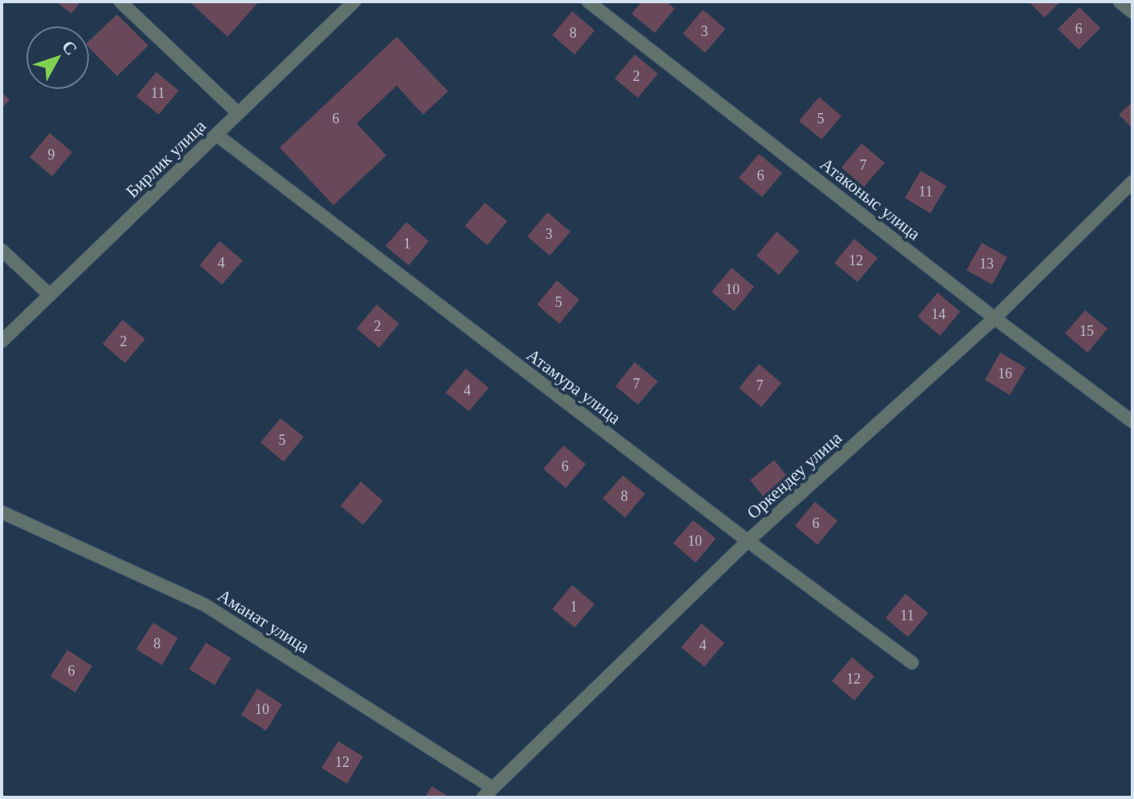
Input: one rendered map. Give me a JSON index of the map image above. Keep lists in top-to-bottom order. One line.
{"streets":{"street":["Бирлик улица","Атаконыс улица","Атамура улица","Оркендеу улица","Аманат улица"]},"crossings":[["Бирлик улица","Атамура улица"],["Атаконыс улица","Оркендеу улица"],["Атамура улица","Оркендеу улица"],["Оркендеу улица","Аманат улица"]],"house_numbers":["6","3","8","2","11","6","5","9","7","6","11","3","1","12","4","13","10","5","14","2","15","2","16","7","7","4","5","6","8","6","10","1","11","8","4","6","12","10","12"],"north":"top right"}
